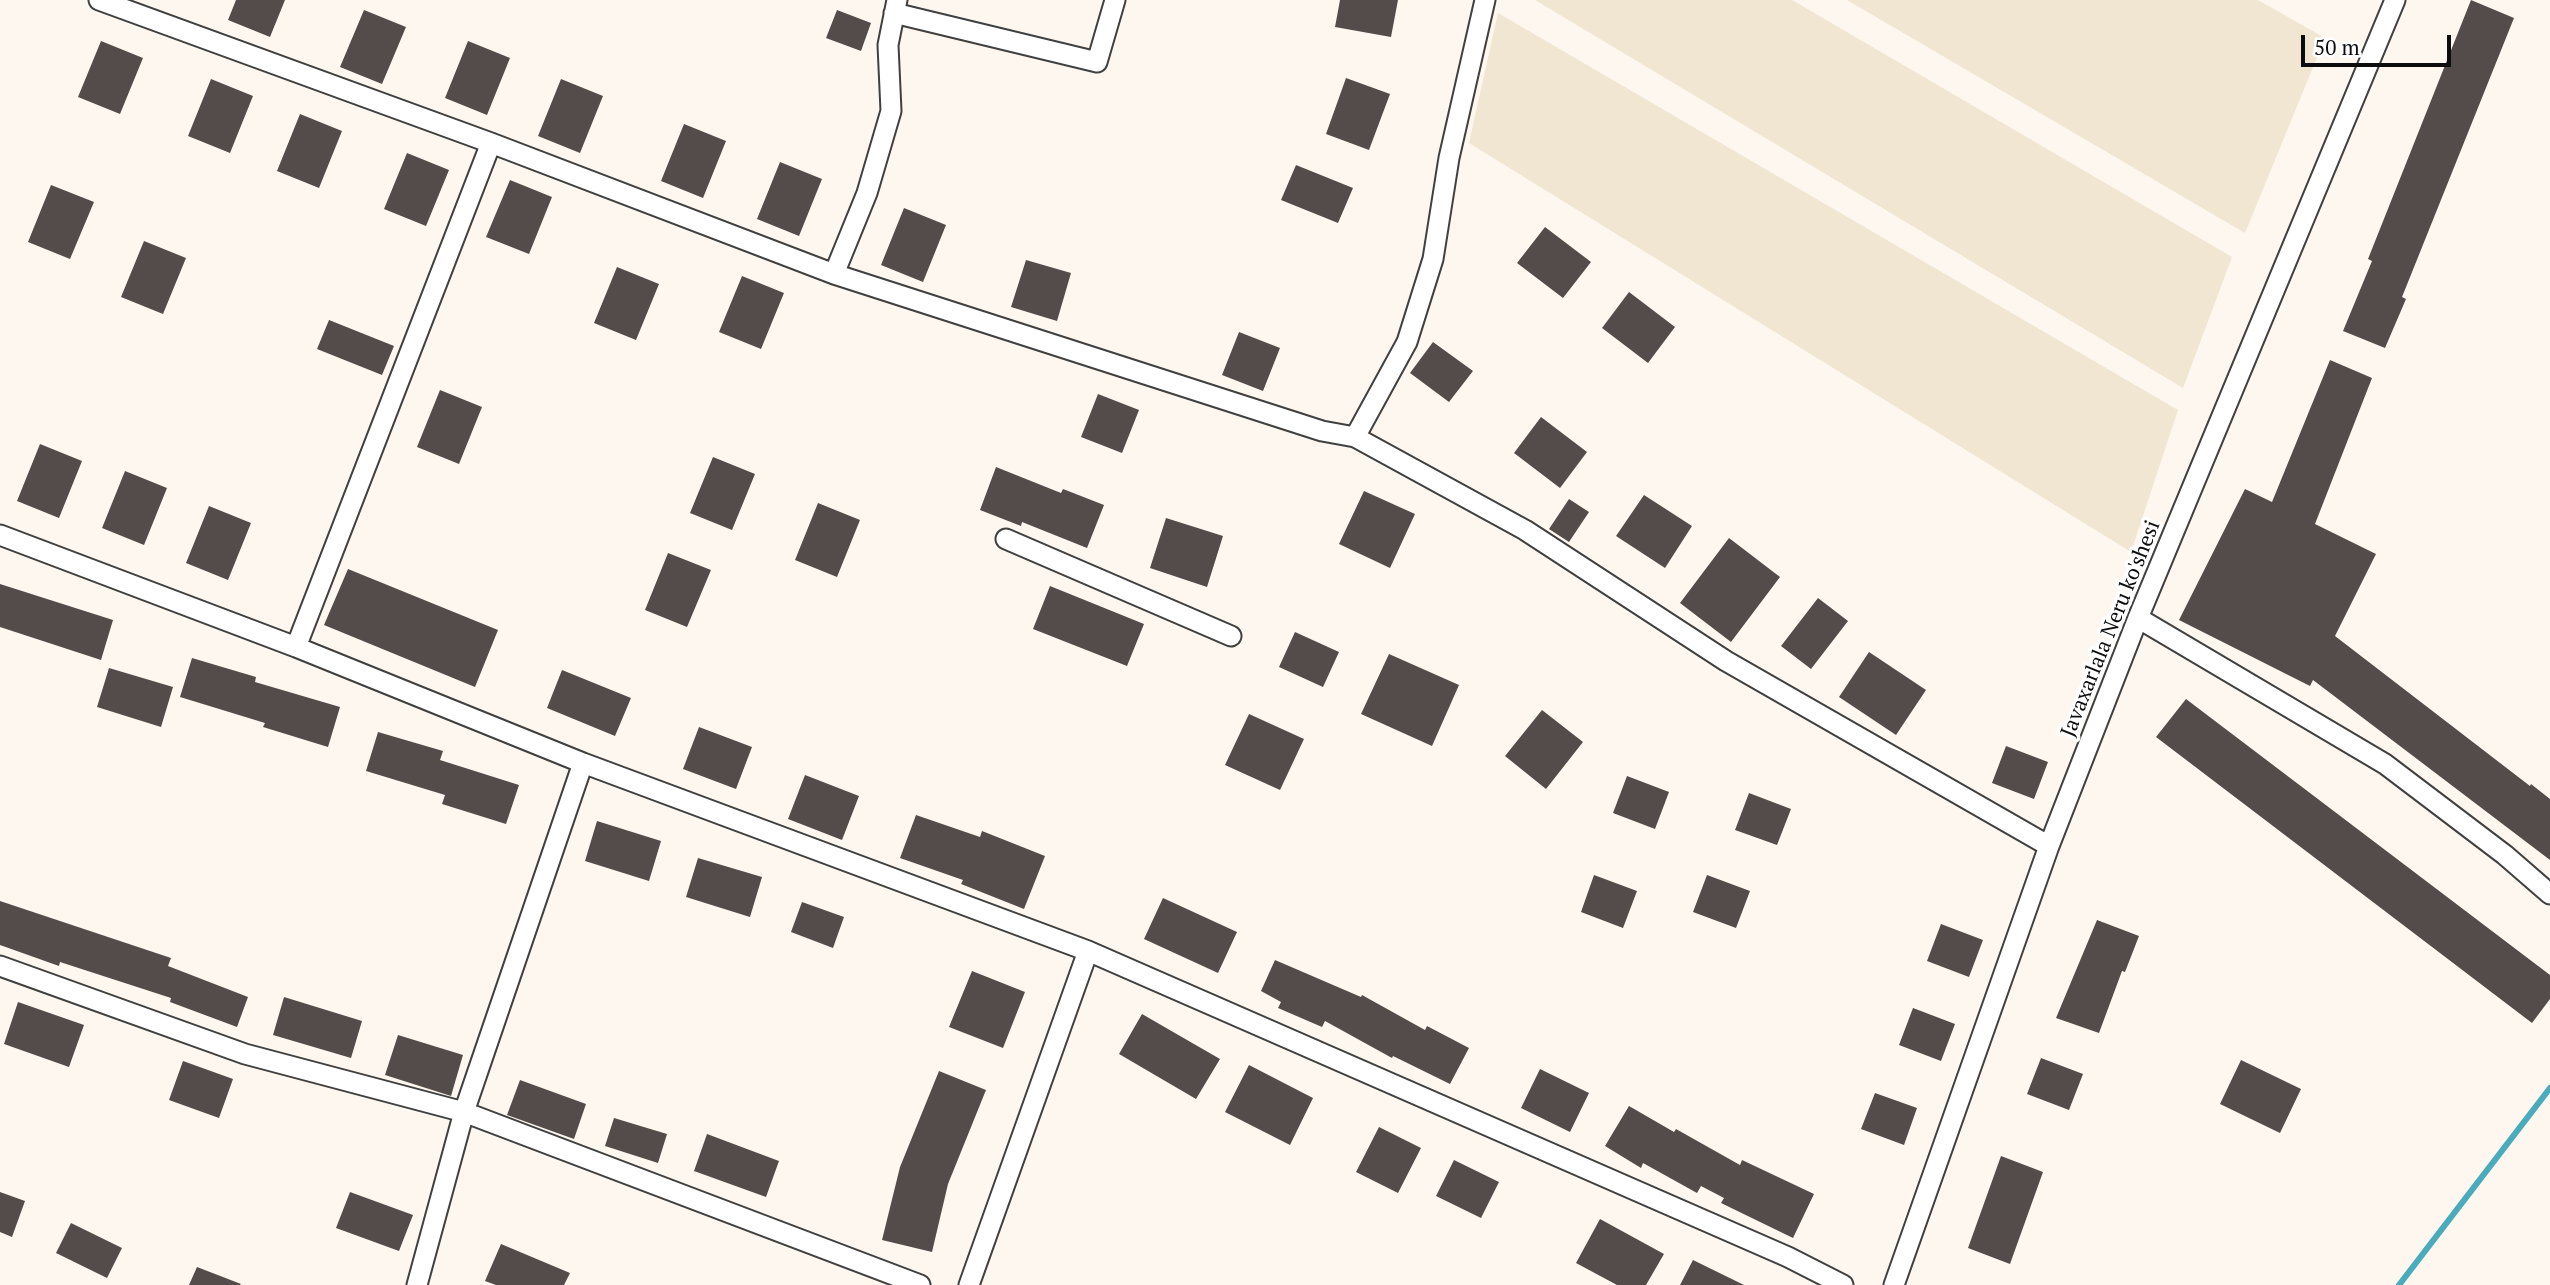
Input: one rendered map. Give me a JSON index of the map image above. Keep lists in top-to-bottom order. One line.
{"streets":{"street":["Javaxarlala Neru ko'shesi"]},"scale_bar":"50 m"}
